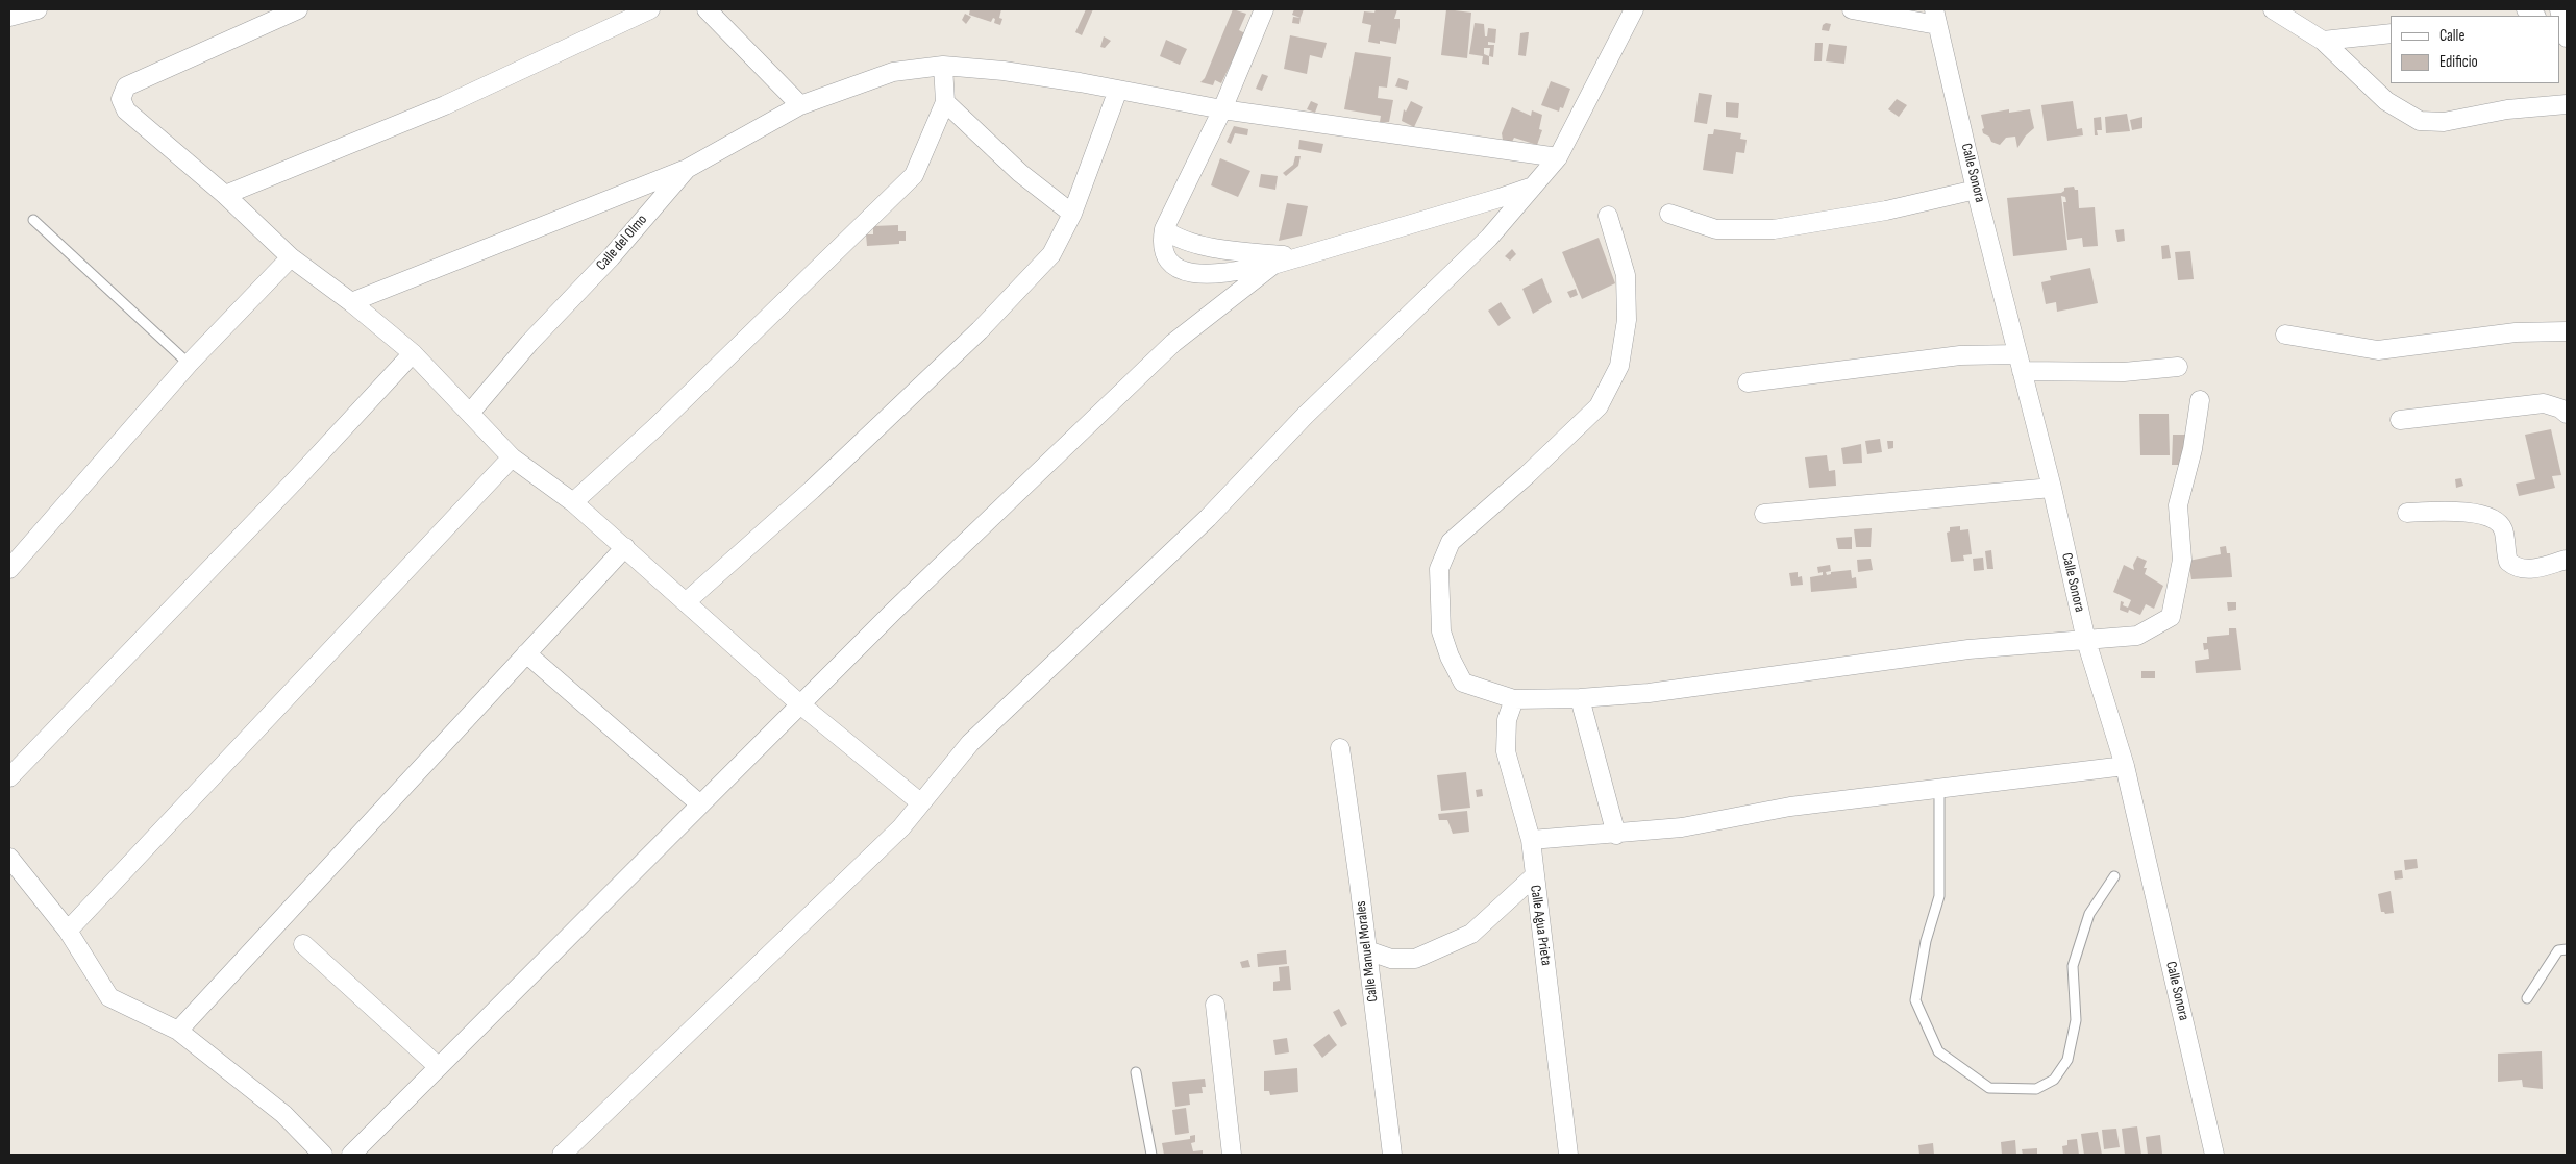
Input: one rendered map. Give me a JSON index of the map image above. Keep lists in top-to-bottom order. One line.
{"streets":{"street":["Calle Sonora","Calle del Olmo","Calle Agua Prieta","Calle Manuel Morales"]},"legend":["Calle","Edificio"]}
